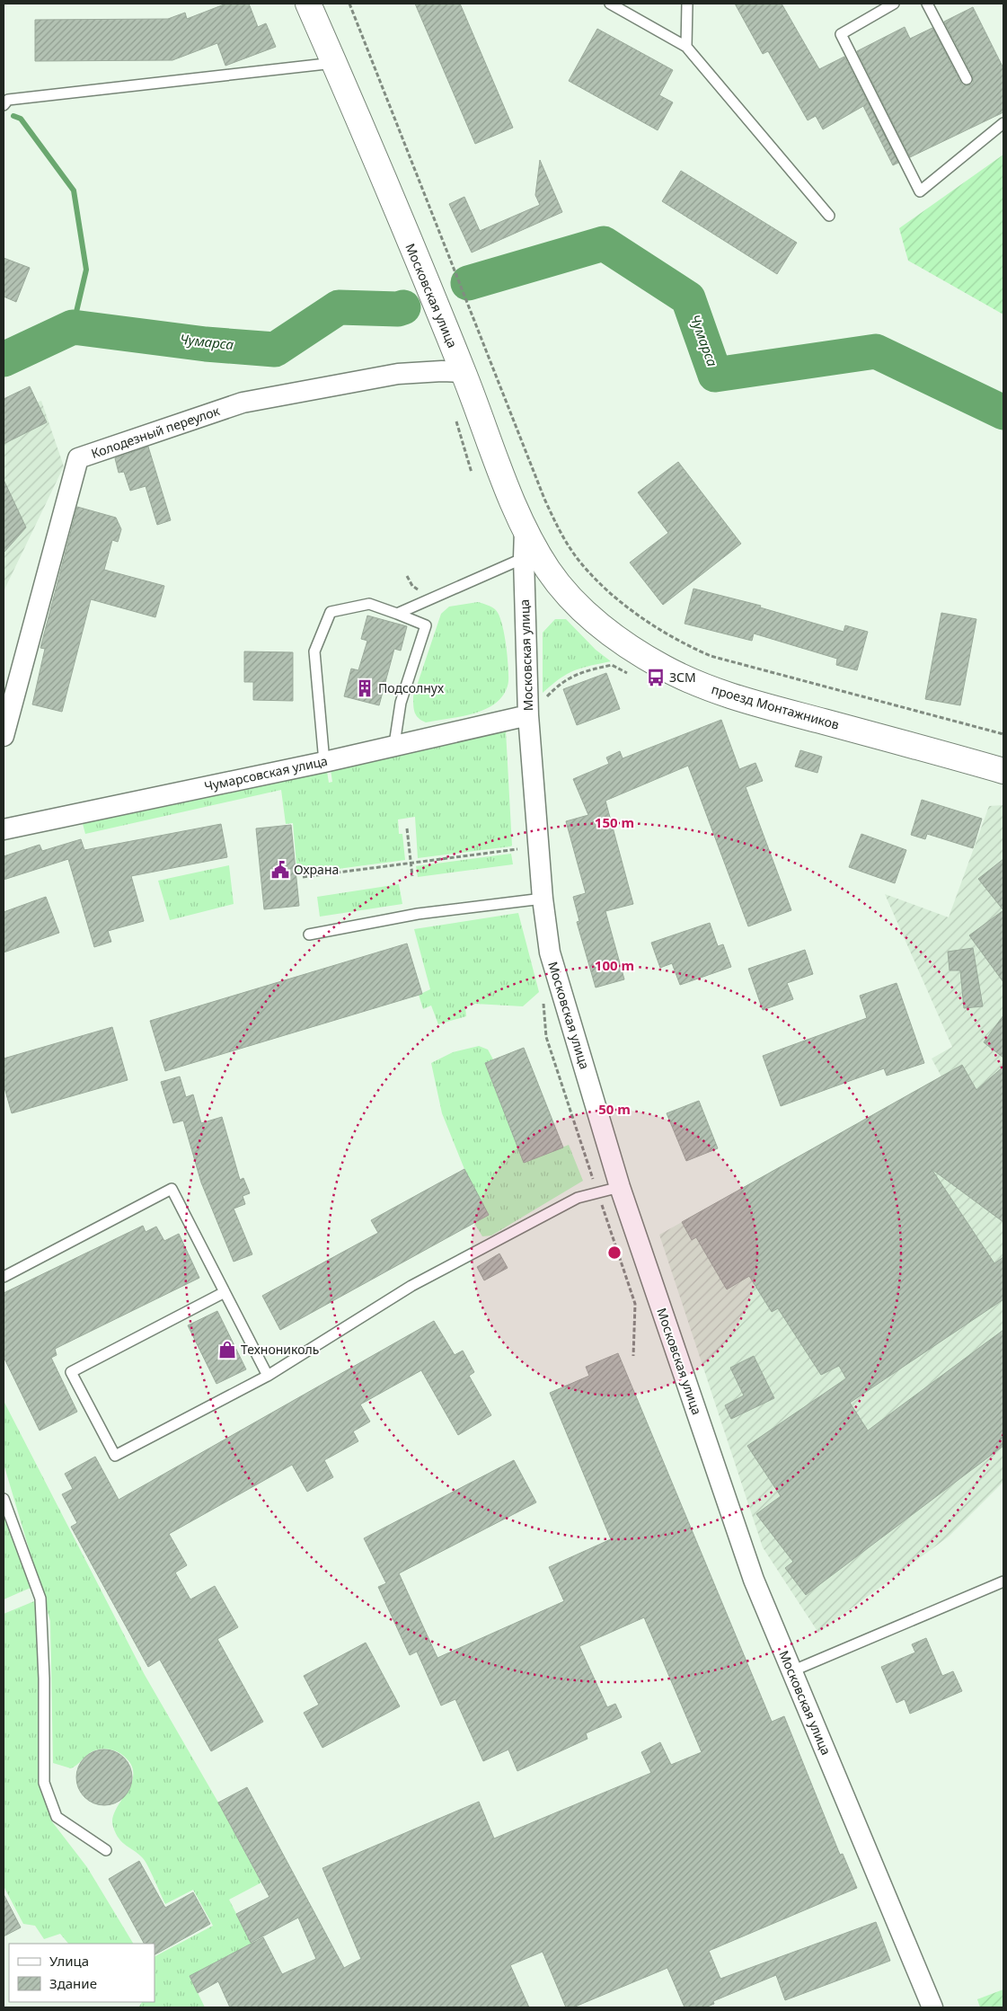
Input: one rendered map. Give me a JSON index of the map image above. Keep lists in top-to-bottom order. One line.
{"streets":{"main road":["Московская улица","проезд Монтажников"],"street":["Колодезный переулок","Чумарсовская улица"]},"crossings":[["Московская улица","Колодезный переулок"],["Московская улица","проезд Монтажников"],["Московская улица","Чумарсовская улица"]],"water":["Чумарса"],"places":{"bus stop":["ЗСМ"],"building":["Подсолнух"],"public building":["Охрана"],"shop":["Технониколь"]},"legend":["Улица","Здание"],"rings":["150 m","100 m","50 m"]}
